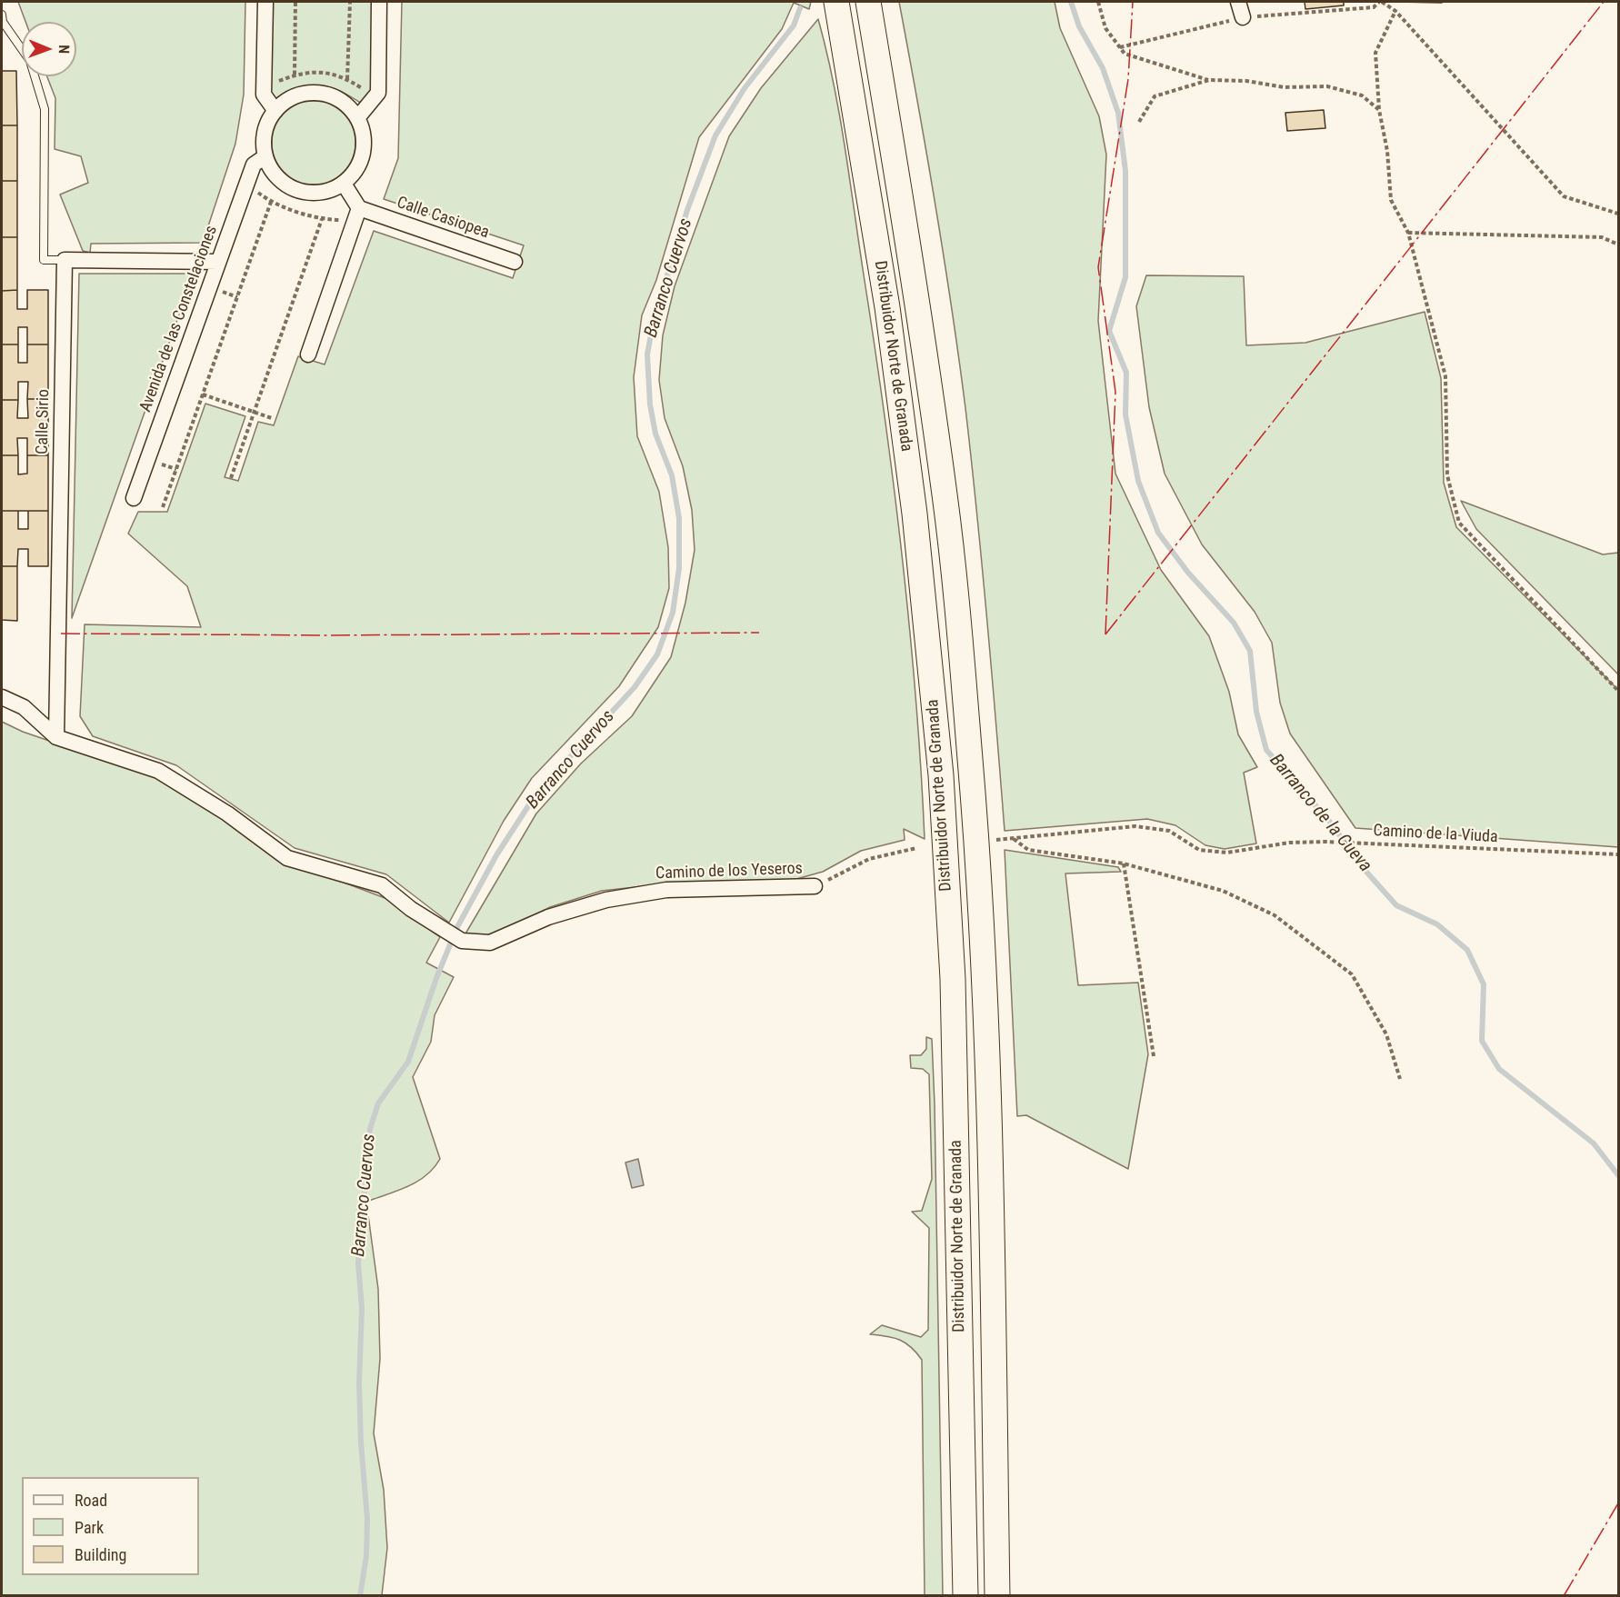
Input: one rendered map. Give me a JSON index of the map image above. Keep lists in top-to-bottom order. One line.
{"streets":{"main road":["Distribuidor Norte de Granada"],"street":["Calle Casiopea","Avenida de las Constelaciones","Calle Sirio","Camino de los Yeseros"],"path":["Camino de la Viuda"]},"crossings":[["Calle Sirio","Camino de los Yeseros"]],"water":["Barranco Cuervos","Barranco de la Cueva"],"legend":["Road","Park","Building"],"north":"right"}
